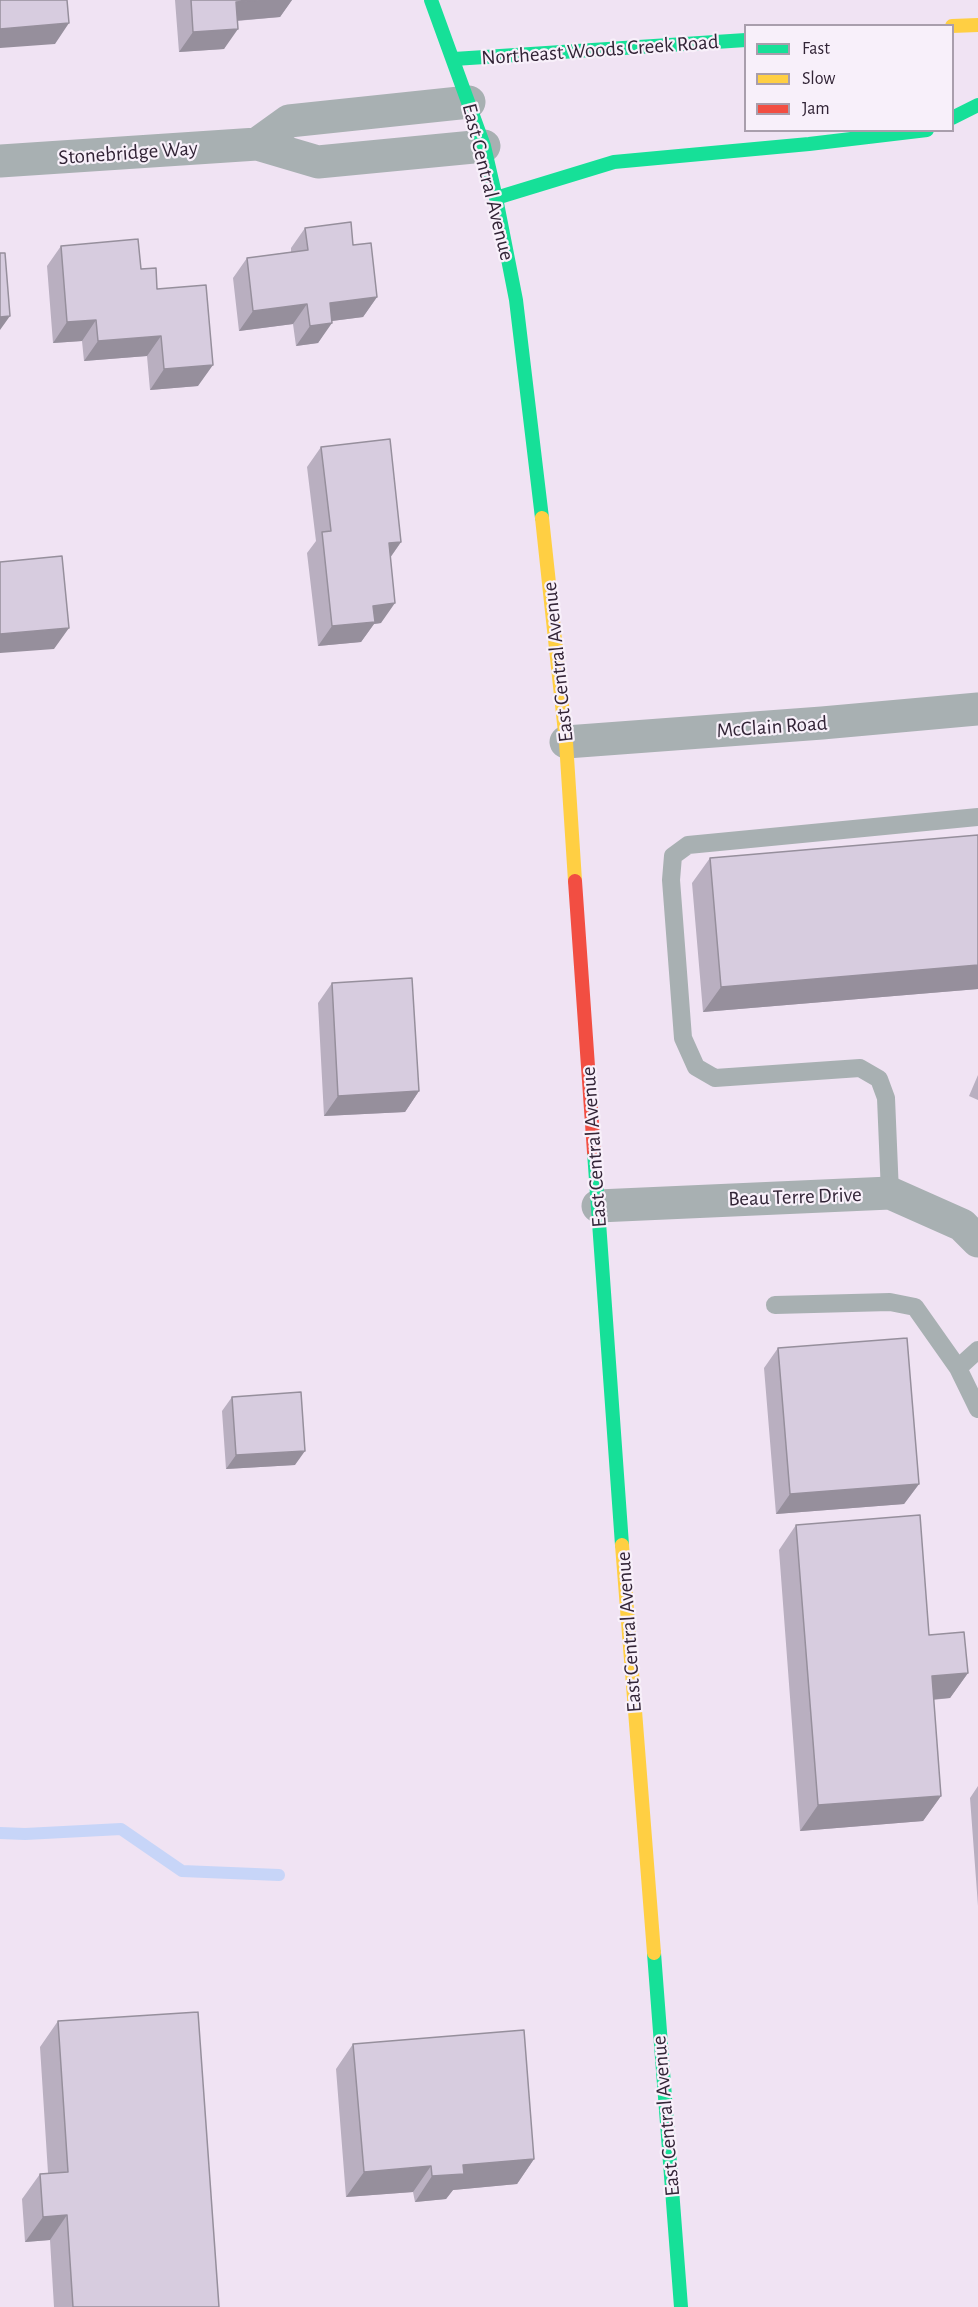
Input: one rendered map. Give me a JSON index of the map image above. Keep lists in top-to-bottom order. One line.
{"streets":{"main road":["Northeast Woods Creek Road","East Central Avenue"],"street":["Stonebridge Way","McClain Road","Beau Terre Drive"]},"crossings":[["Northeast Woods Creek Road","East Central Avenue"],["Stonebridge Way","East Central Avenue"],["East Central Avenue","McClain Road"],["East Central Avenue","Beau Terre Drive"]],"legend":["Fast","Slow","Jam"]}
